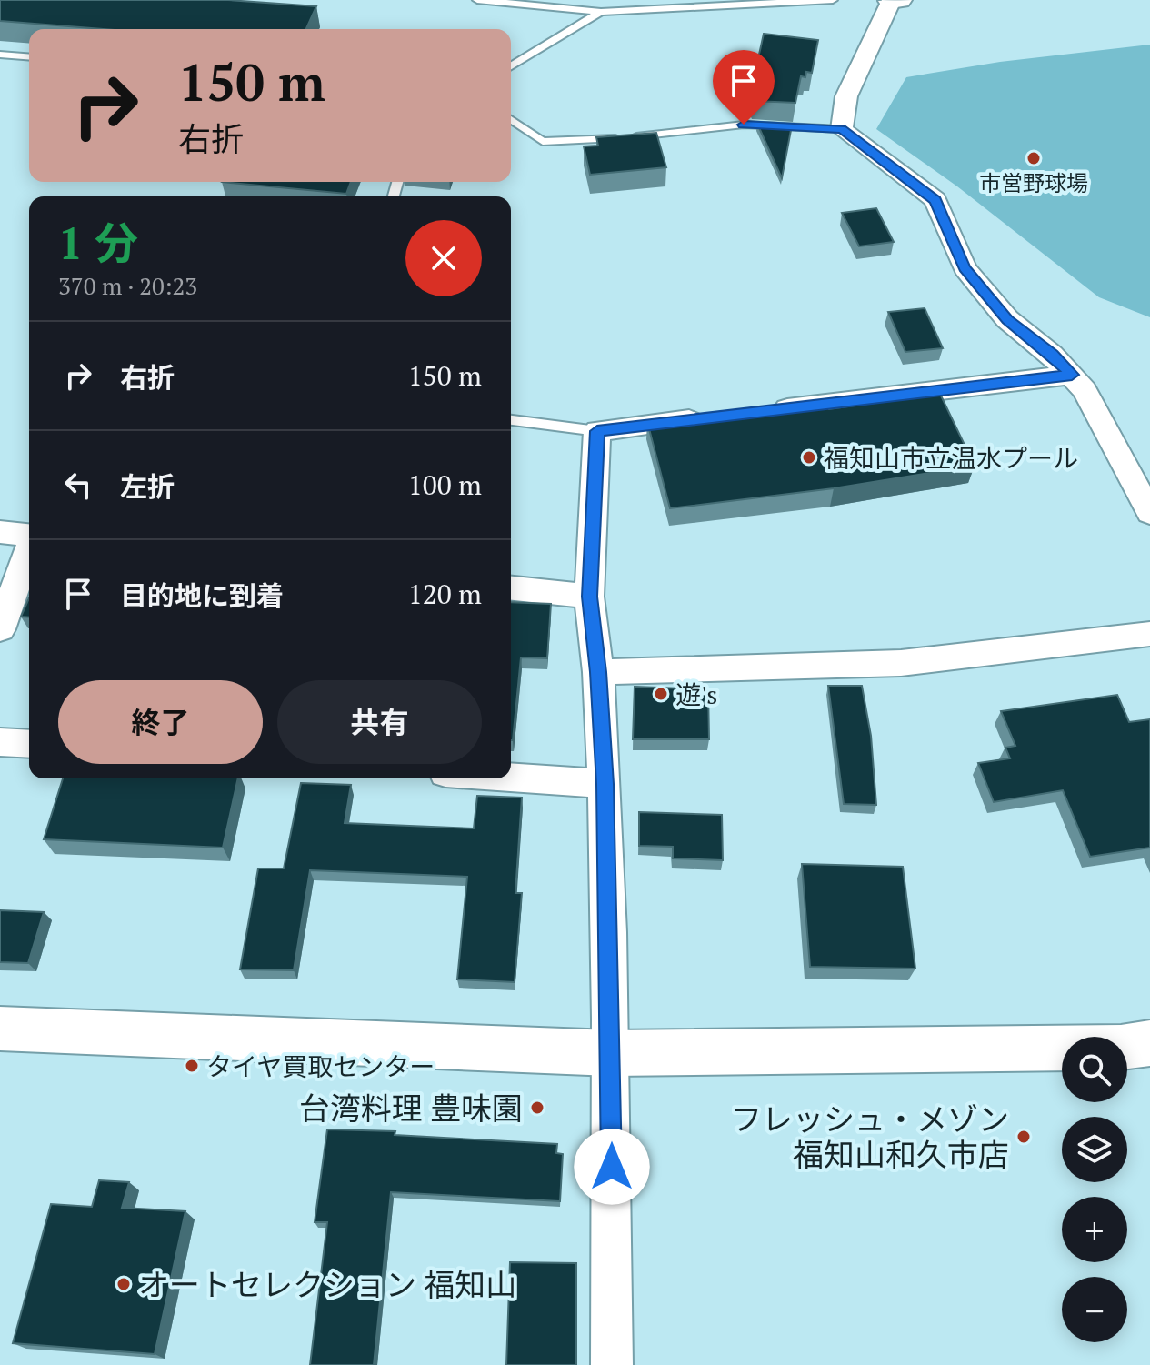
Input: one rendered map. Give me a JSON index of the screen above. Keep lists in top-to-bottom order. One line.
{"places":["市営野球場","福知山市立温水プール","遊's","タイヤ買取センター","台湾料理 豊味園","フレッシュ・メゾン 福知山和久市店","オートセレクション 福知山"],"page":{"turn":["150 m","右折"],"heading":["1 分","370 m · 20:23"],"list":[{"name":"右折","value":"150 m"},{"name":"左折","value":"100 m"},{"name":"目的地に到着","value":"120 m"}],"buttons":["終了","共有"],"map_buttons":["+","−"]}}
